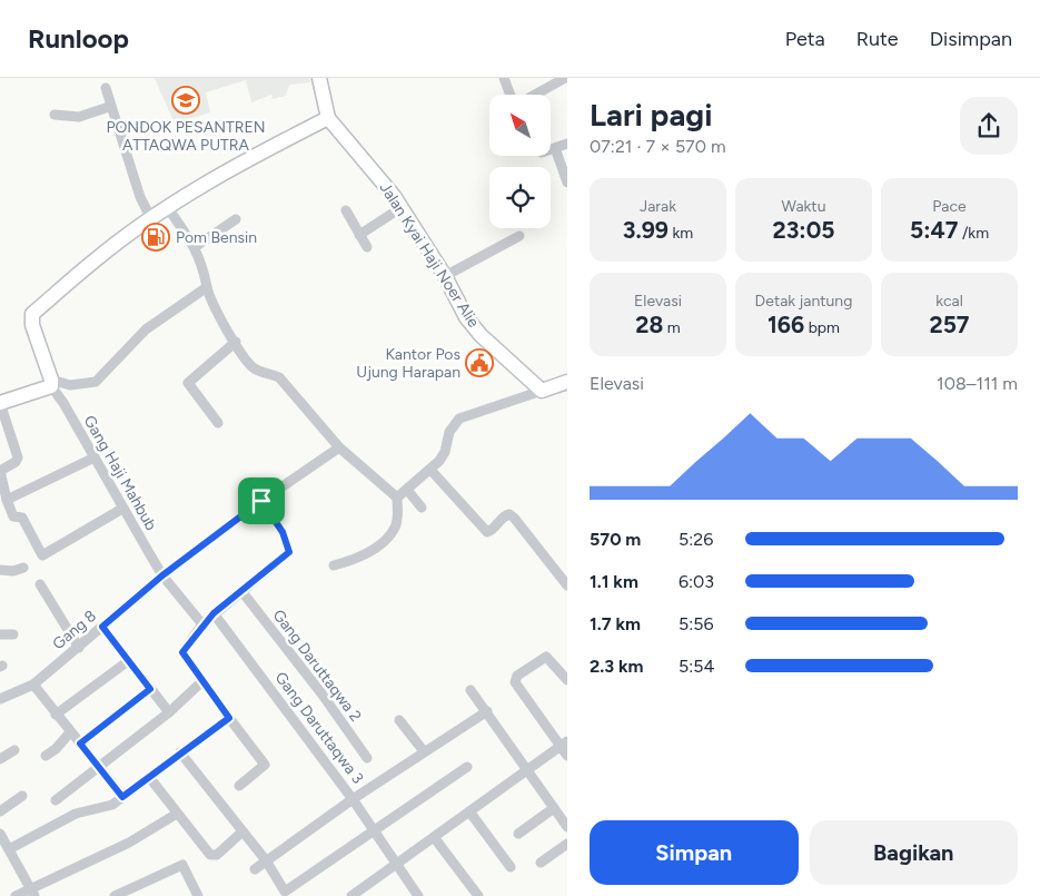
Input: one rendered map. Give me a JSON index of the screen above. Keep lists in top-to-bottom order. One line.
{"streets":{"street":["Jalan Kyai Haji Noer Alie","Gang Haji Mahbub","Gang 8","Gang Daruttaqwa 2","Gang Daruttaqwa 3"]},"crossings":[["Gang Haji Mahbub","Gang 8"]],"places":{"school or university":["PONDOK PESANTREN ATTAQWA PUTRA"],"fuel station":["Pom Bensin"],"public building":["Kantor Pos Ujung Harapan"]},"north":"top left","page":{"header":"Runloop","nav":["Peta","Rute","Disimpan"],"heading":["Lari pagi","07:21 · 7 × 570 m"],"stats":[["Jarak","3.99 km"],["Waktu","23:05"],["Pace","5:47 /km"],["Elevasi","28 m"],["Detak jantung","166 bpm"],["kcal","257"]],"chart":["Elevasi","108–111 m"],"list":[{"name":"570 m","note":"5:26"},{"name":"1.1 km","note":"6:03"},{"name":"1.7 km","note":"5:56"},{"name":"2.3 km","note":"5:54"}],"buttons":["Simpan","Bagikan"]}}
